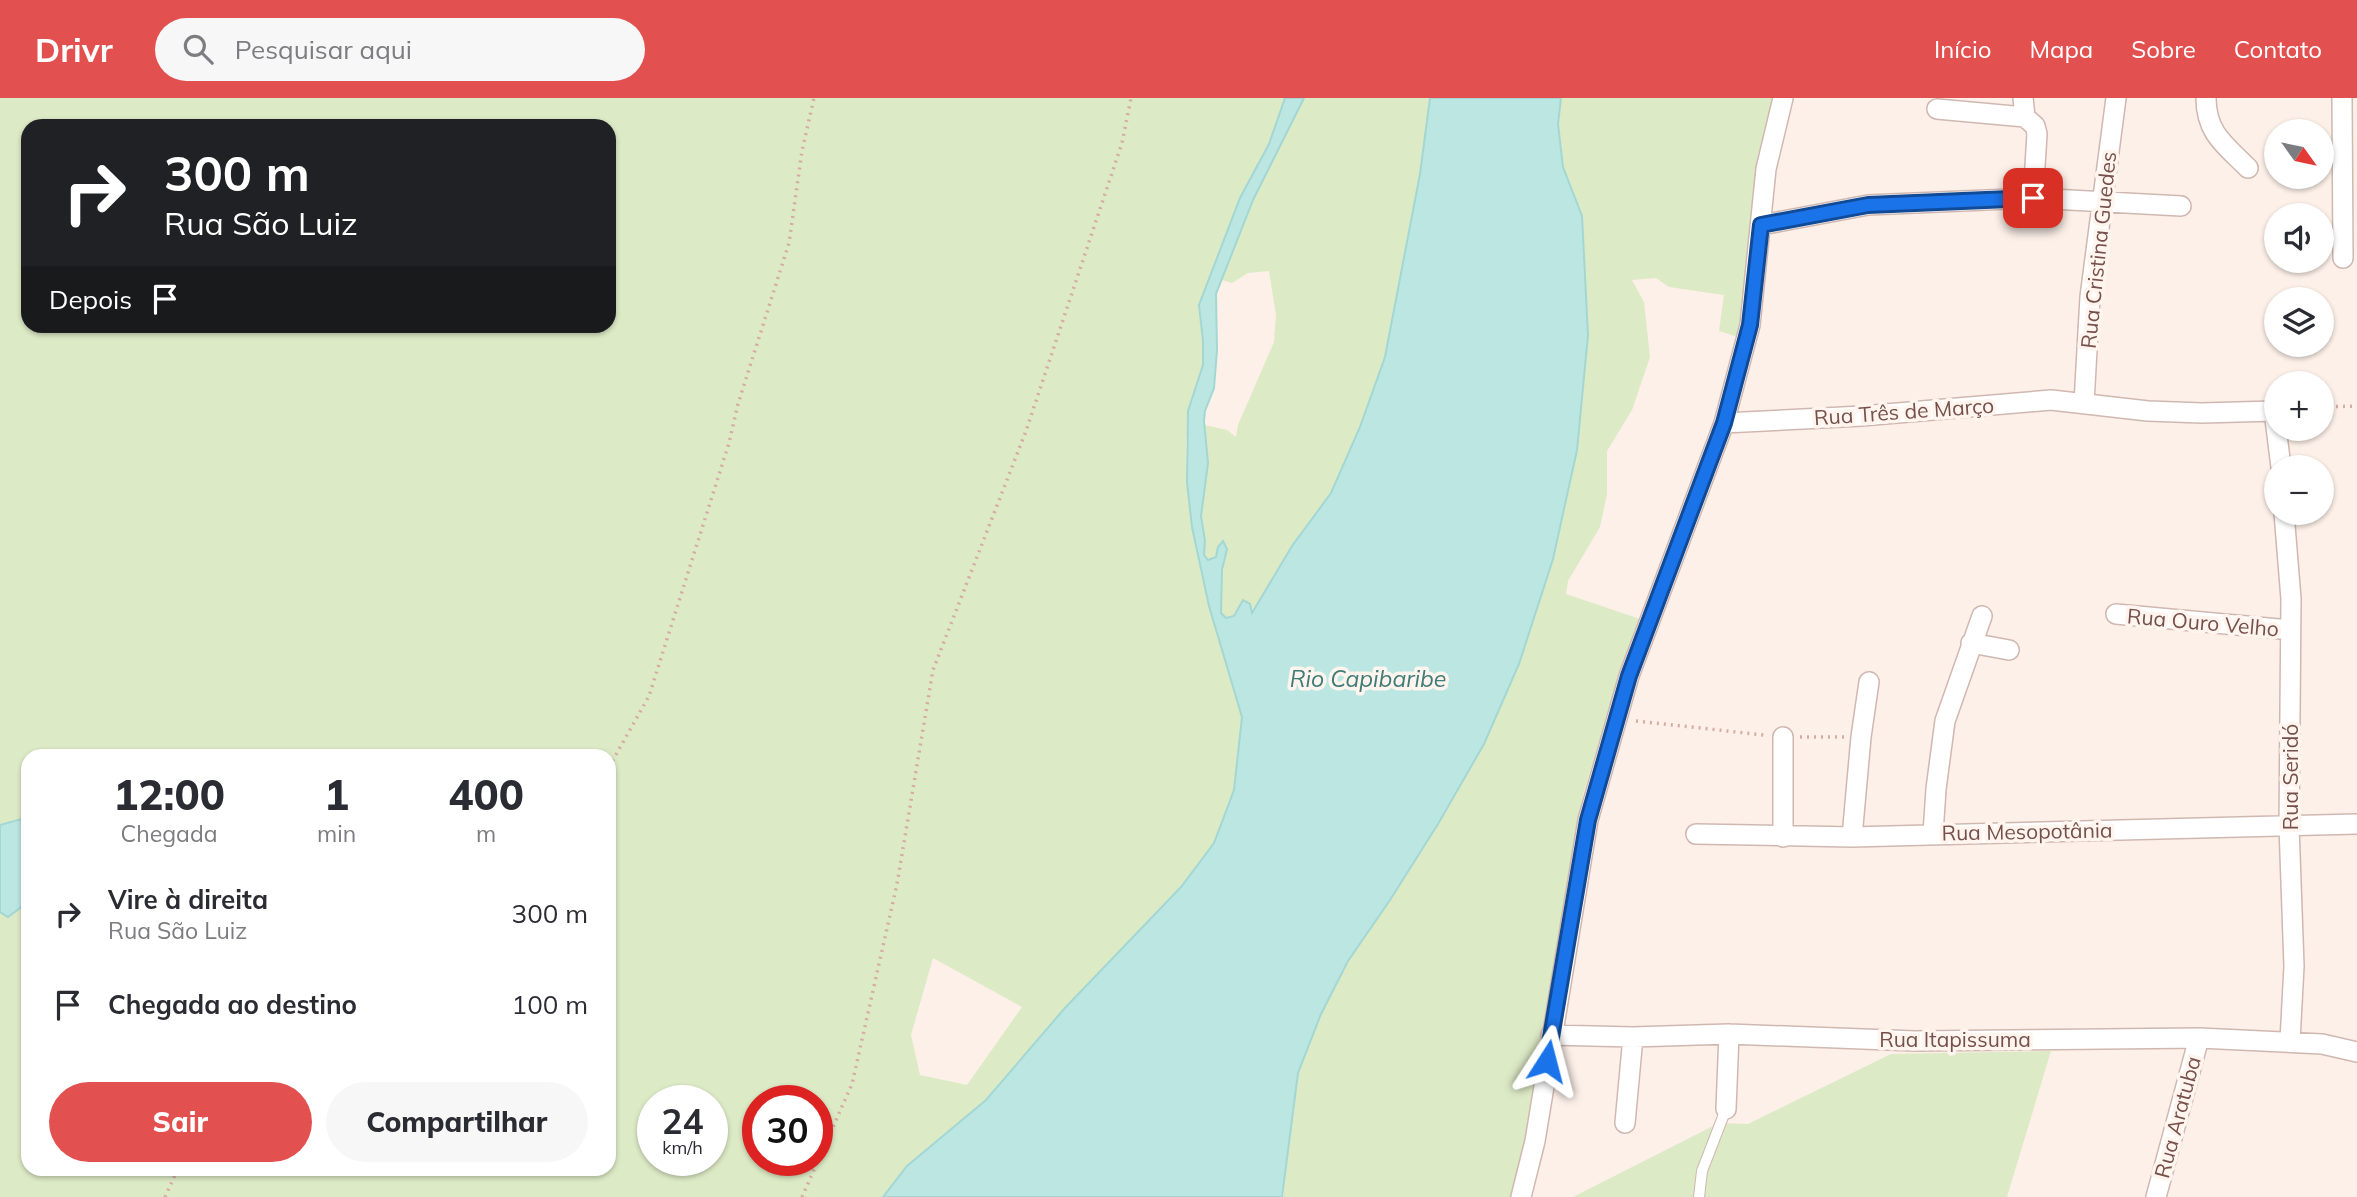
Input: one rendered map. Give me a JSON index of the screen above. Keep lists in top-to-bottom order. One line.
{"streets":{"street":["Rua Cristina Guedes","Rua Três de Março","Rua Ouro Velho","Rua Seridó","Rua Mesopotânia","Rua Itapissuma","Rua Aratuba"]},"crossings":[["Rua Cristina Guedes","Rua Três de Março"],["Rua Ouro Velho","Rua Seridó"],["Rua Seridó","Rua Mesopotânia"],["Rua Seridó","Rua Itapissuma"],["Rua Itapissuma","Rua Aratuba"]],"water":["Rio Capibaribe"],"north":"bottom right","page":{"header":"Drivr","search":"Pesquisar aqui","nav":["Início","Mapa","Sobre","Contato"],"map_buttons":["+","−"],"turn":["300 m","Rua São Luiz"],"then":"Depois","eta":["12:00","Chegada","1","min","400","m"],"list":[{"name":"Vire à direita","note":"Rua São Luiz","value":"300 m"},{"name":"Chegada ao destino","value":"100 m"}],"buttons":["Sair","Compartilhar"],"speed":"24 km/h","limit":"30"}}
